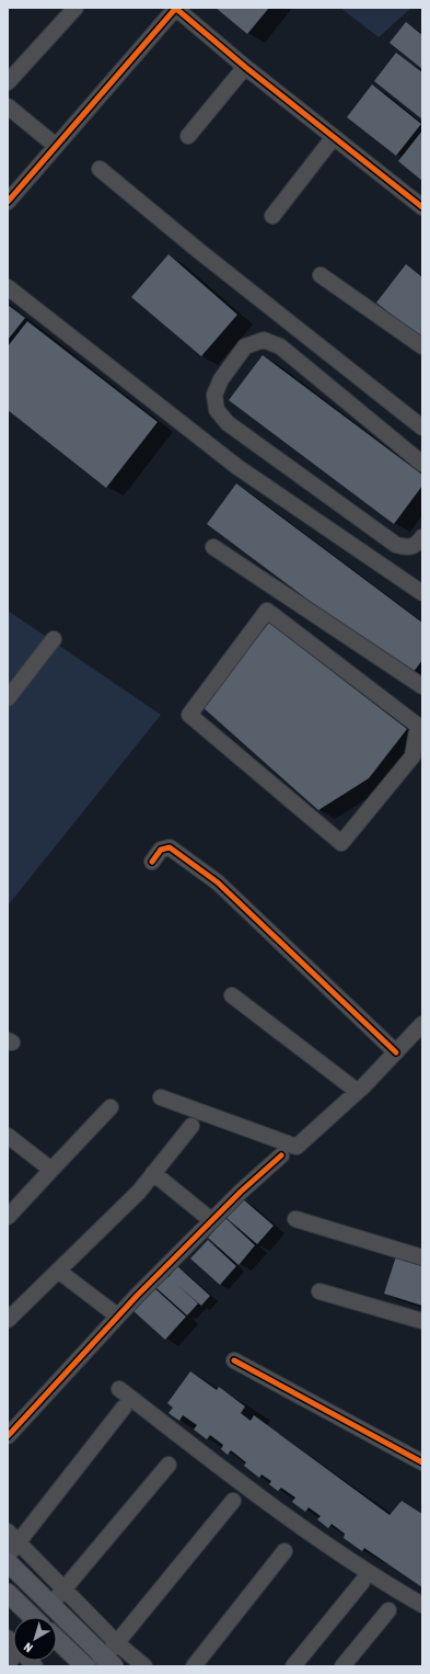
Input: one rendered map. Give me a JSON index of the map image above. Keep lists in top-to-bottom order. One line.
{"north":"bottom left"}
